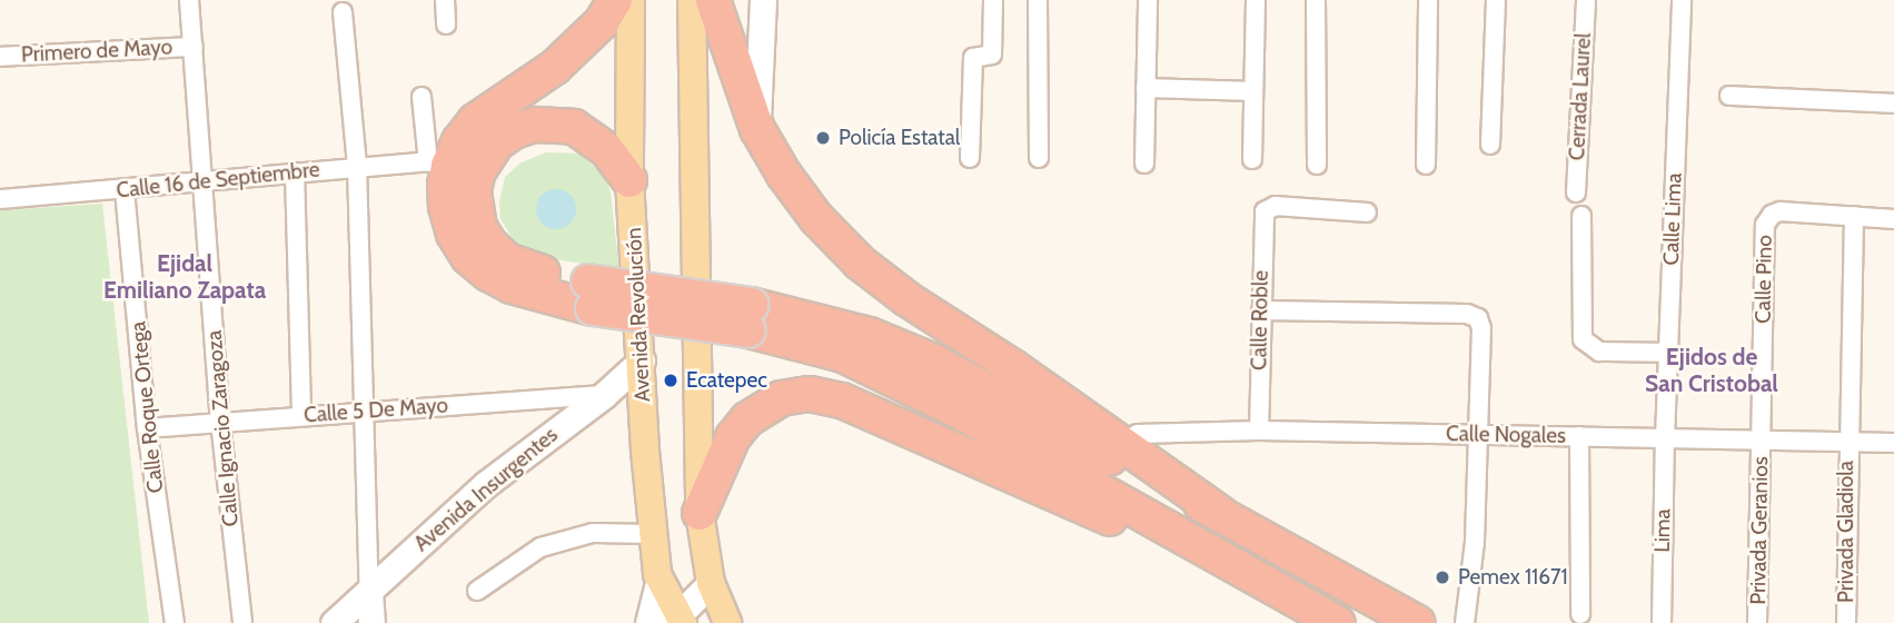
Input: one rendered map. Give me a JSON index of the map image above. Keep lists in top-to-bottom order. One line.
{"streets":{"main road":["Avenida Revolución","Avenida Insurgentes"],"street":["Primero de Mayo","Cerrada Laurel","Calle 16 de Septiembre","Calle Lima","Calle Pino","Calle Roble","Calle Roque Ortega","Calle 5 De Mayo","Calle Ignacio Zaragoza","Calle Nogales","Lima","Privada Geranios","Privada Gladiola"]},"crossings":[["Primero de Mayo","Calle Ignacio Zaragoza"],["Calle 16 de Septiembre","Calle Roque Ortega"],["Calle 16 de Septiembre","Calle Ignacio Zaragoza"],["Calle Lima","Calle Nogales"],["Calle Lima","Lima"],["Calle Pino","Calle Nogales"],["Calle Pino","Privada Geranios"],["Calle Pino","Privada Gladiola"],["Avenida Revolución","Avenida Insurgentes"],["Calle Roble","Calle Nogales"],["Calle Roque Ortega","Calle 5 De Mayo"],["Calle 5 De Mayo","Calle Ignacio Zaragoza"],["Calle 5 De Mayo","Avenida Insurgentes"],["Calle Nogales","Lima"],["Calle Nogales","Privada Geranios"],["Calle Nogales","Privada Gladiola"]],"districts":["Ejidal Emiliano Zapata","Ejidos de San Cristobal"],"places":["Policía Estatal","Ecatepec","Pemex 11671"]}
